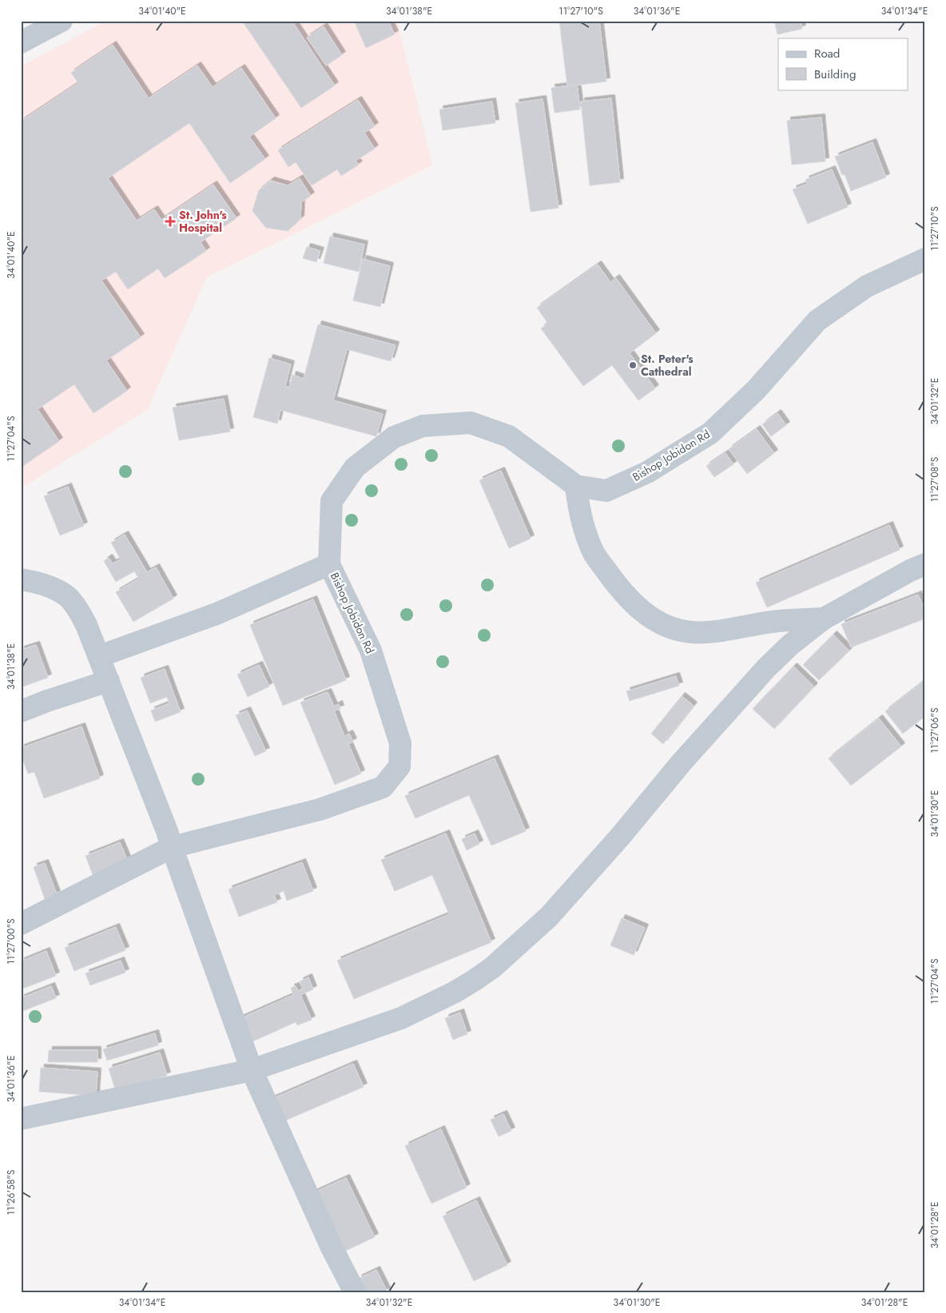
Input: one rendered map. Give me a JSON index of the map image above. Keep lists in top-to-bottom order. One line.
{"streets":{"street":["Bishop Jobidon Rd"]},"places":{"health":["St. John's Hospital"],"other":["St. Peter's Cathedral"]},"legend":["Road","Building"],"coordinates":["34°01'40\"E","34°01'38\"E","11°27'10\"S","34°01'36\"E","34°01'34\"E","34°01'32\"E","11°27'04\"S","11°27'08\"S","11°27'06\"S","34°01'30\"E","11°27'00\"S","11°26'58\"S","34°01'28\"E"]}
